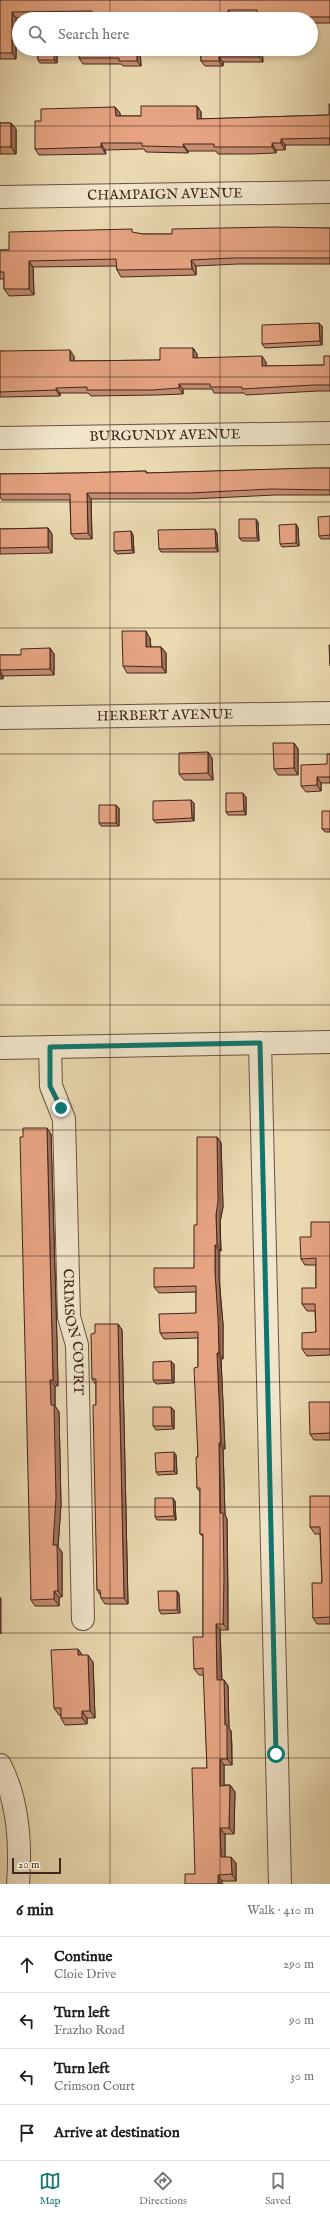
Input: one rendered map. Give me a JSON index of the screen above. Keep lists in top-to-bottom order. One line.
{"streets":{"street":["CHAMPAIGN AVENUE","BURGUNDY AVENUE","HERBERT AVENUE","CRIMSON COURT"]},"scale_bar":"20 m","page":{"search":"Search here","scale":"20 m","heading":["6 min","Walk · 410 m"],"list":[["Continue","Cloie Drive","290 m"],["Turn left","Frazho Road","90 m"],["Turn left","Crimson Court","30 m"],"Arrive at destination"],"nav":["Map","Directions","Saved"]}}
